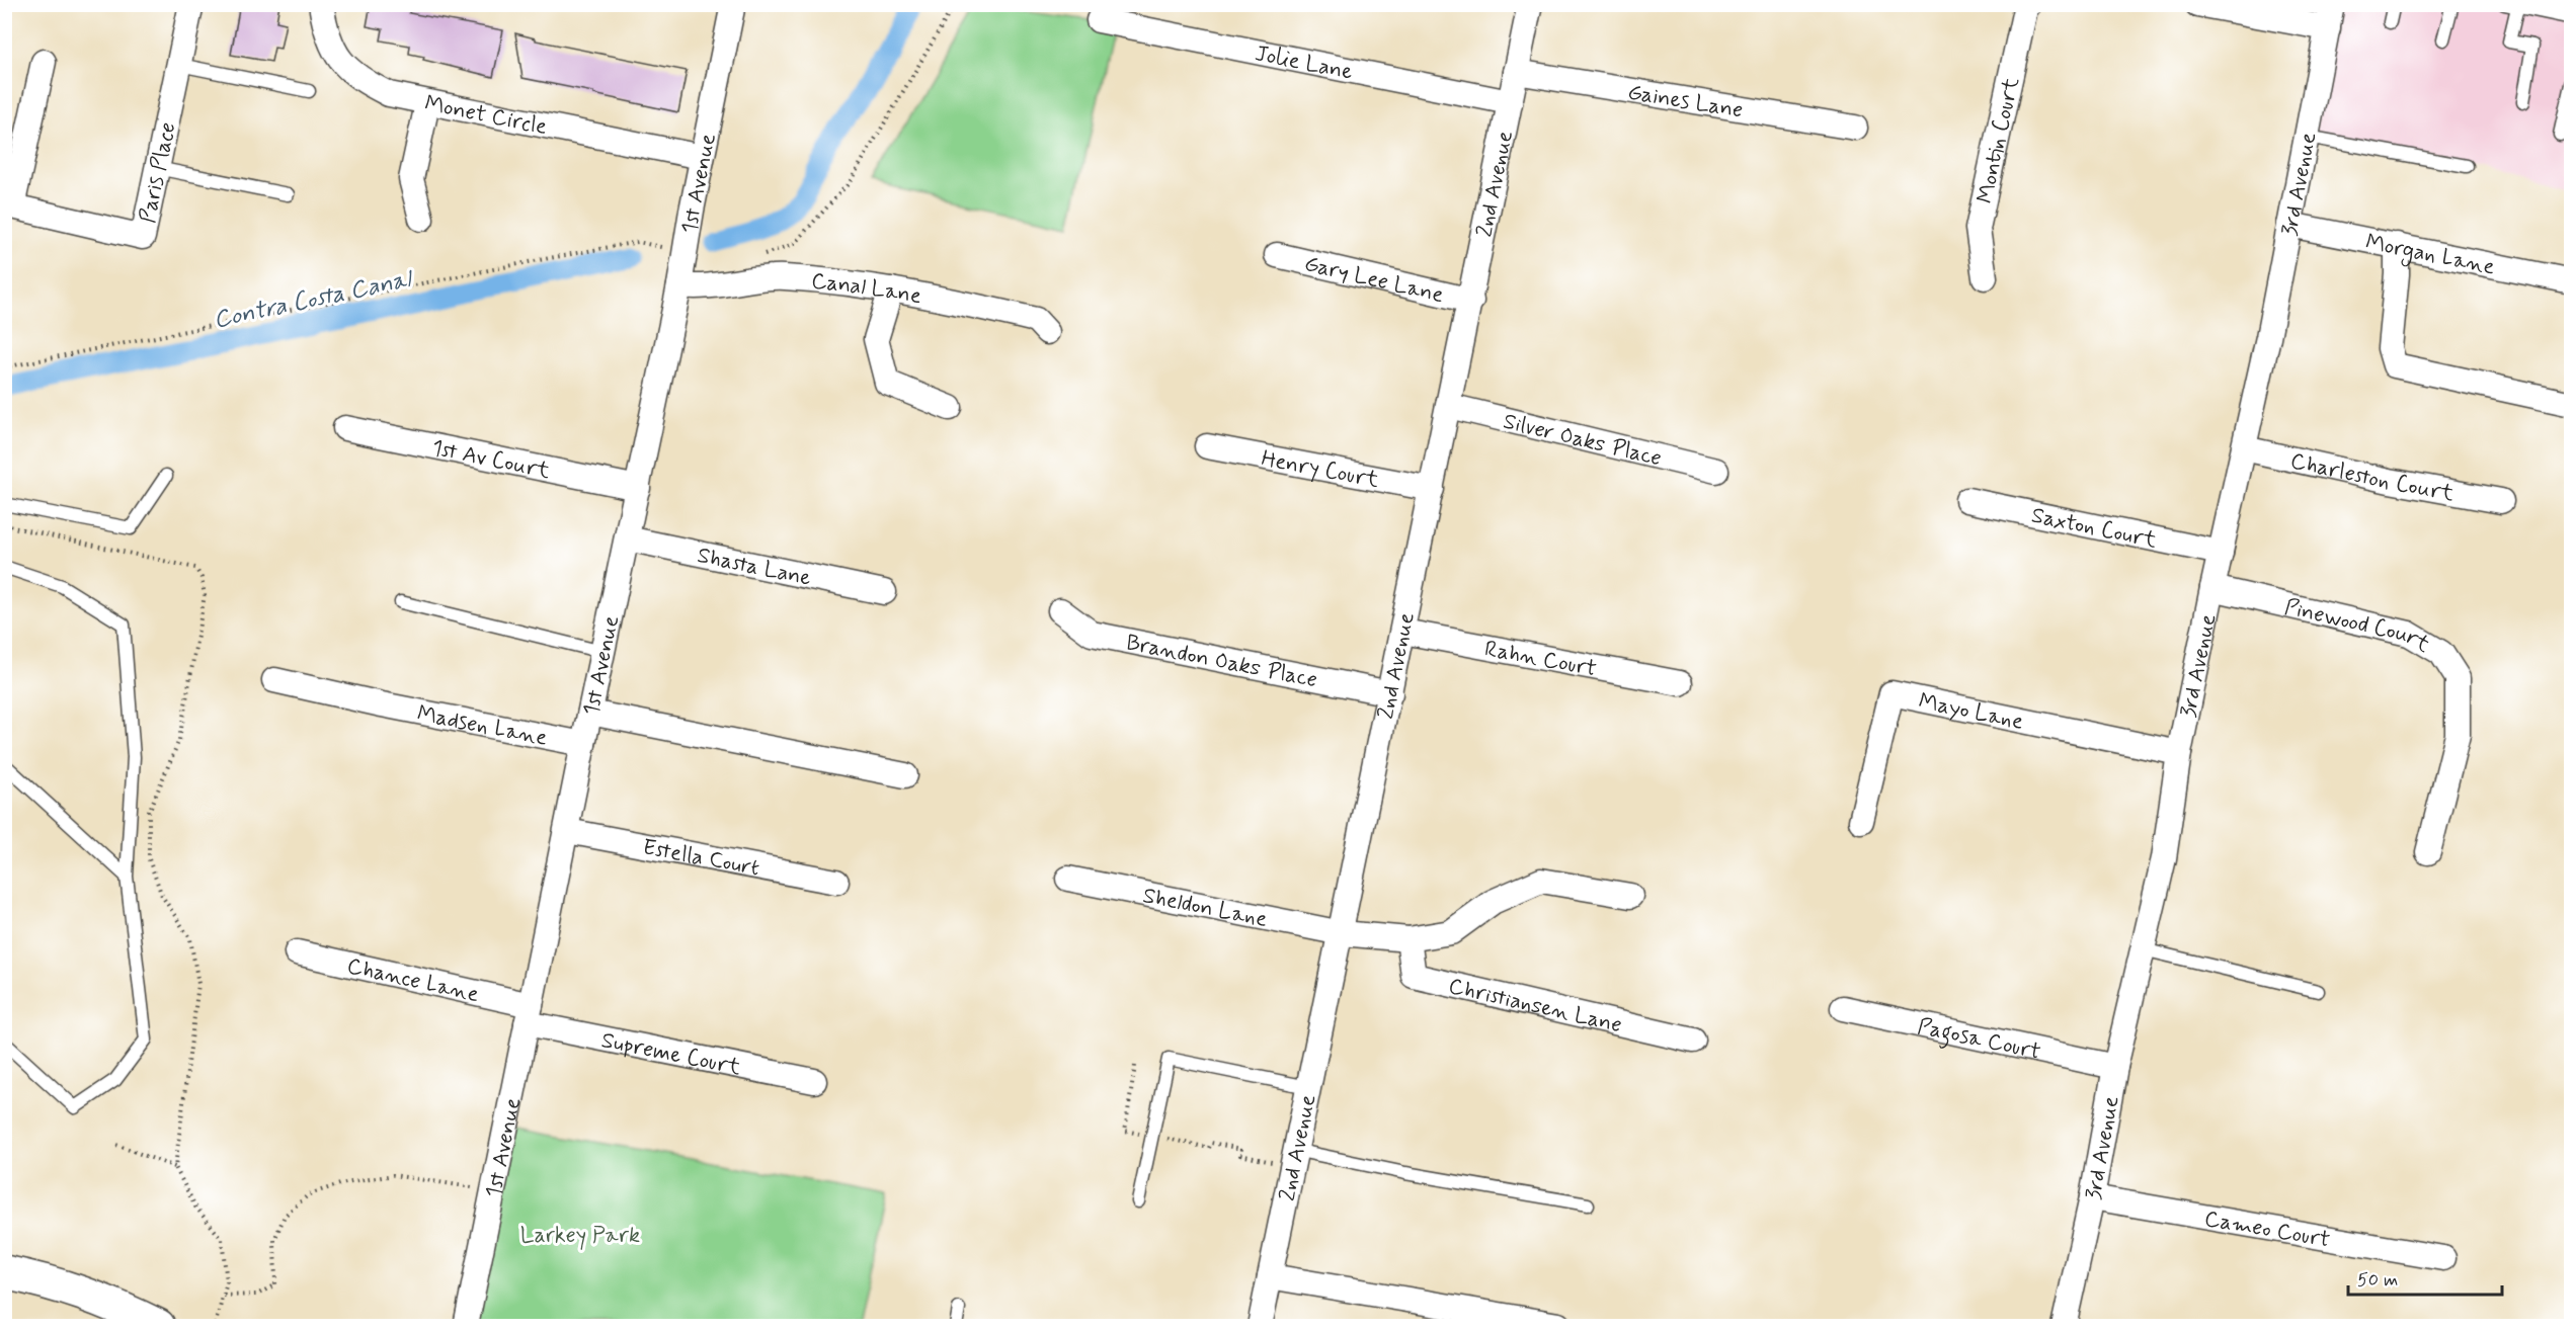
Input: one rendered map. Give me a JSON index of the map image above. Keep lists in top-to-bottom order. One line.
{"streets":{"street":["Jolie Lane","Gaines Lane","Monet Circle","Montin Court","Paris Place","1st Avenue","2nd Avenue","3rd Avenue","Morgan Lane","Gary Lee Lane","Canal Lane","Silver Oaks Place","1st Av Court","Henry Court","Charleston Court","Saxton Court","Shasta Lane","Pinewood Court","Rahn Court","Brandon Oaks Place","Mayo Lane","Madsen Lane","Estella Court","Sheldon Lane","Chance Lane","Christiansen Lane","Pagosa Court","Supreme Court","Cameo Court"]},"crossings":[["Jolie Lane","2nd Avenue"],["Gaines Lane","2nd Avenue"],["Monet Circle","1st Avenue"],["1st Avenue","Canal Lane"],["1st Avenue","1st Av Court"],["1st Avenue","Shasta Lane"],["1st Avenue","Madsen Lane"],["1st Avenue","Estella Court"],["1st Avenue","Chance Lane"],["1st Avenue","Supreme Court"],["2nd Avenue","Gary Lee Lane"],["2nd Avenue","Silver Oaks Place"],["2nd Avenue","Henry Court"],["2nd Avenue","Rahn Court"],["2nd Avenue","Brandon Oaks Place"],["2nd Avenue","Sheldon Lane"],["3rd Avenue","Morgan Lane"],["3rd Avenue","Charleston Court"],["3rd Avenue","Saxton Court"],["3rd Avenue","Pinewood Court"],["3rd Avenue","Mayo Lane"],["3rd Avenue","Pagosa Court"],["3rd Avenue","Cameo Court"],["Sheldon Lane","Christiansen Lane"],["Chance Lane","Supreme Court"]],"water":["Contra Costa Canal"],"parks":["Larkey Park"],"scale_bar":"50 m"}
